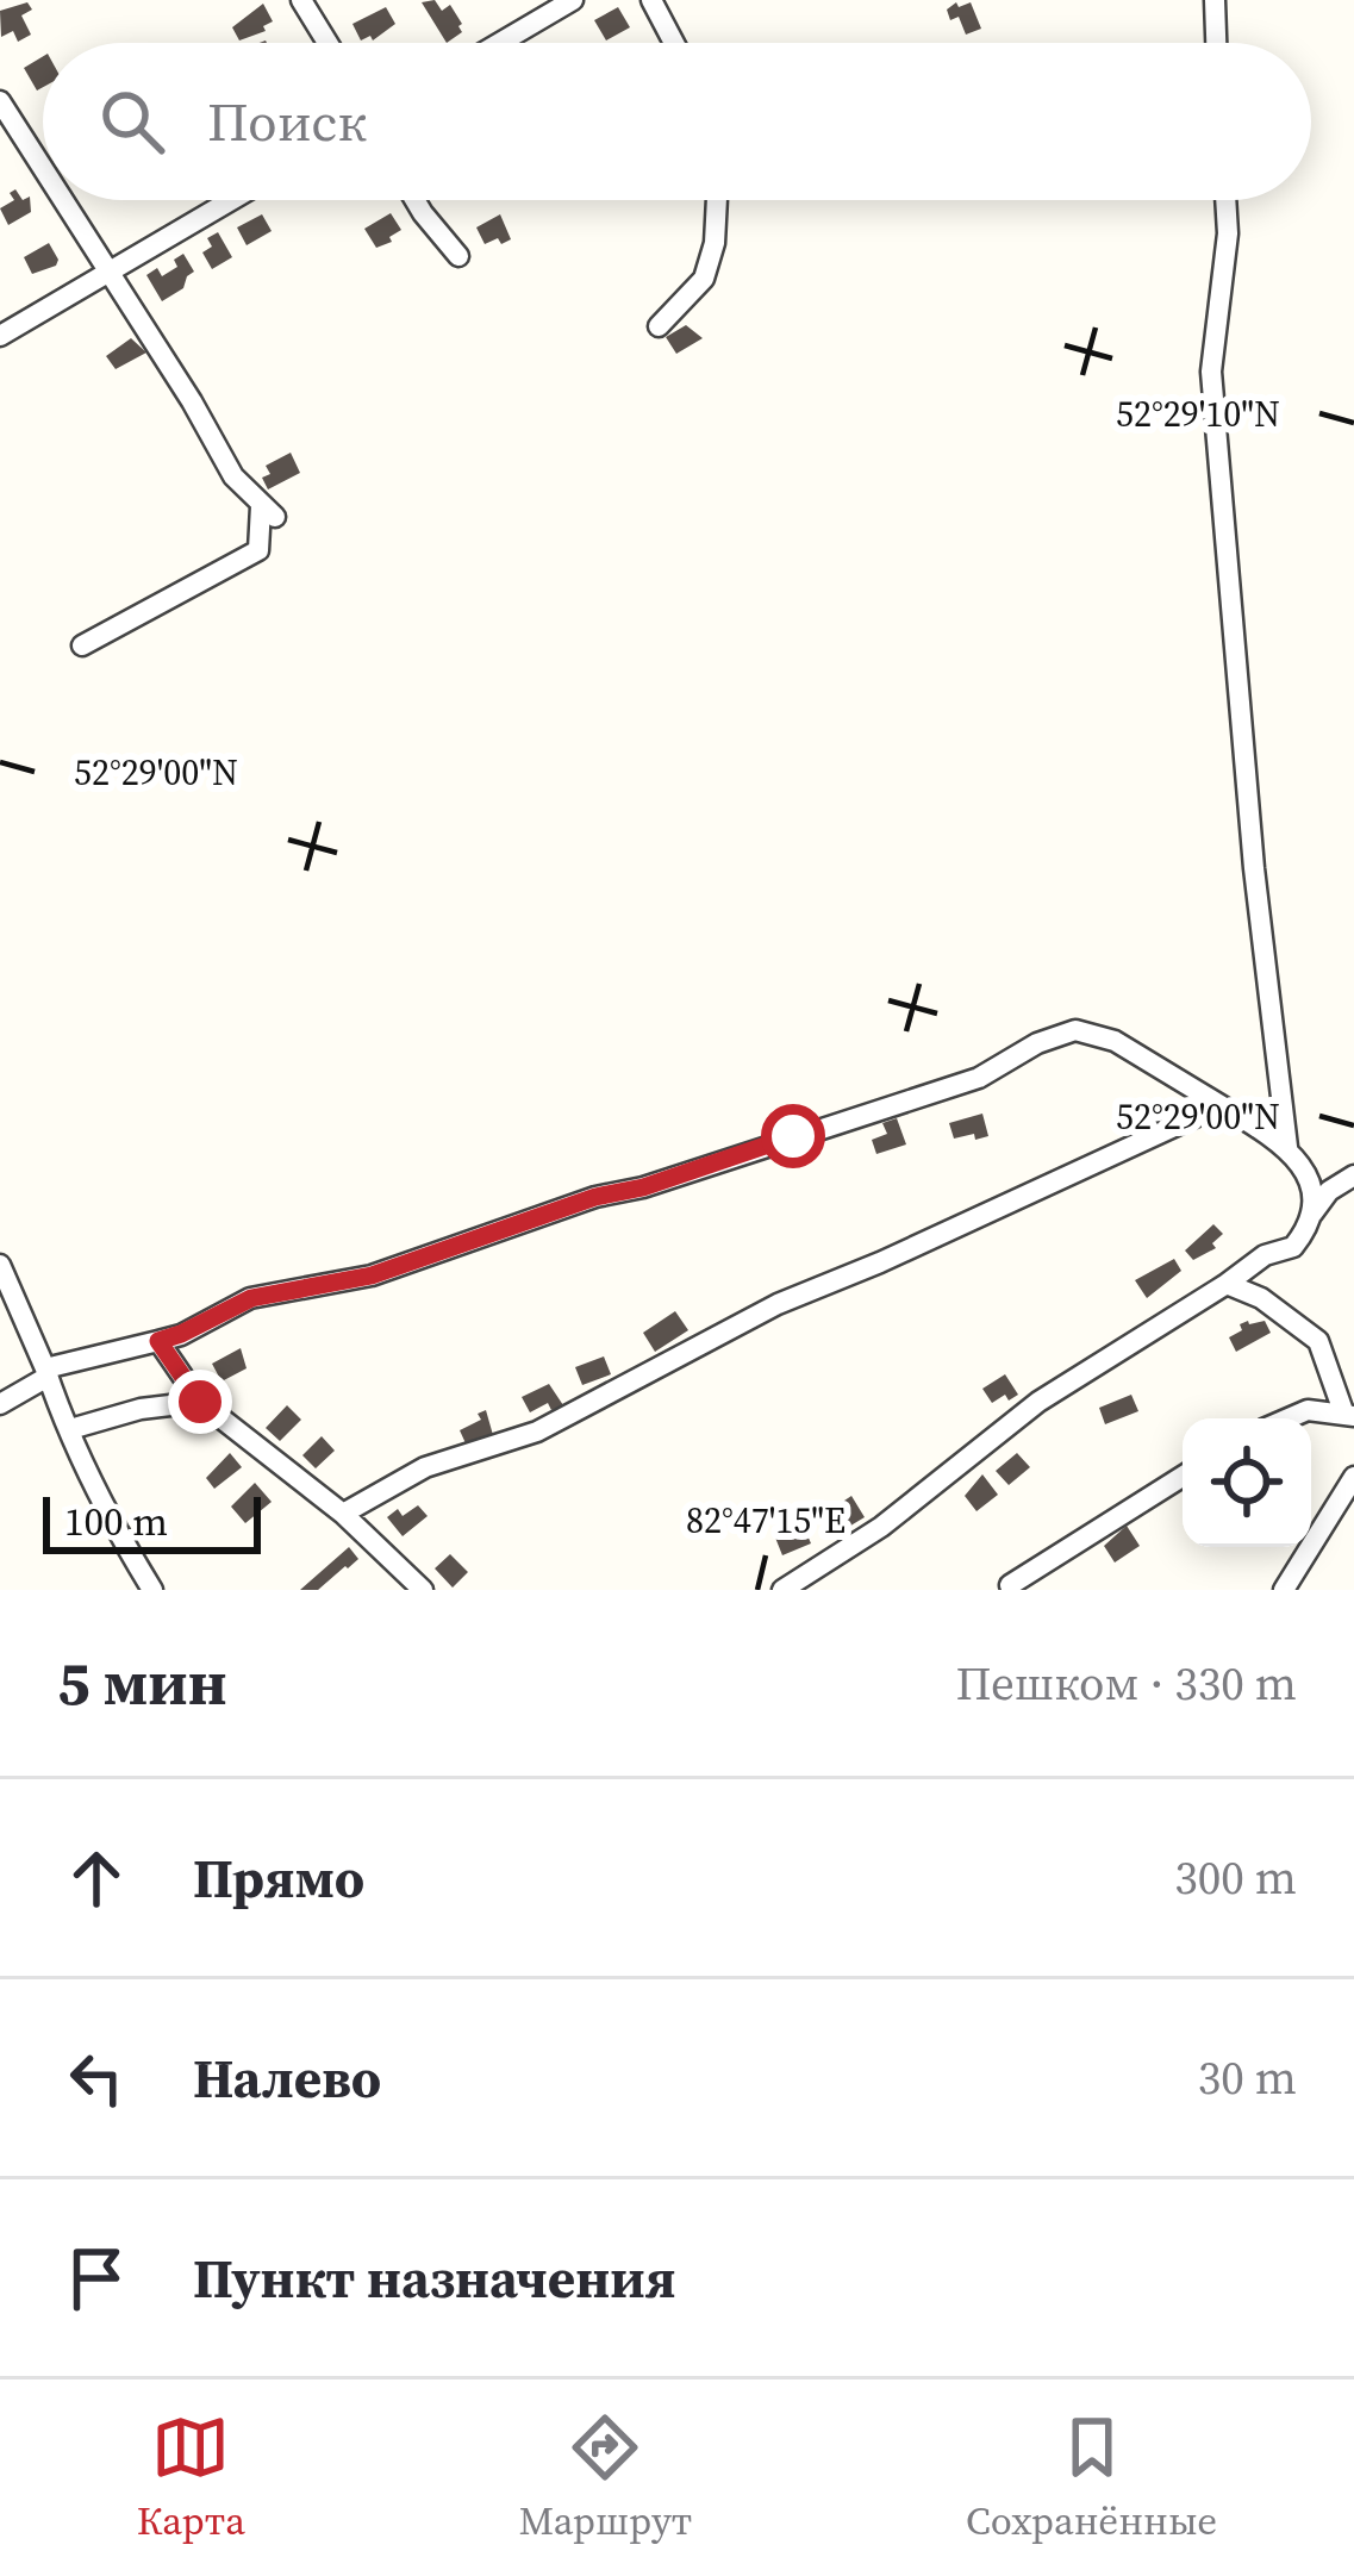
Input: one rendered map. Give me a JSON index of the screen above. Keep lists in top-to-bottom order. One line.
{"scale_bar":"100 m","page":{"search":"Поиск","scale":"100 m","heading":["5 мин","Пешком · 330 m"],"list":[["Прямо","300 m"],["Налево","30 m"],"Пункт назначения"],"nav":["Карта","Маршрут","Сохранённые"]},"coordinates":["52°29'10\"N","52°29'00\"N","82°47'15\"E"]}
